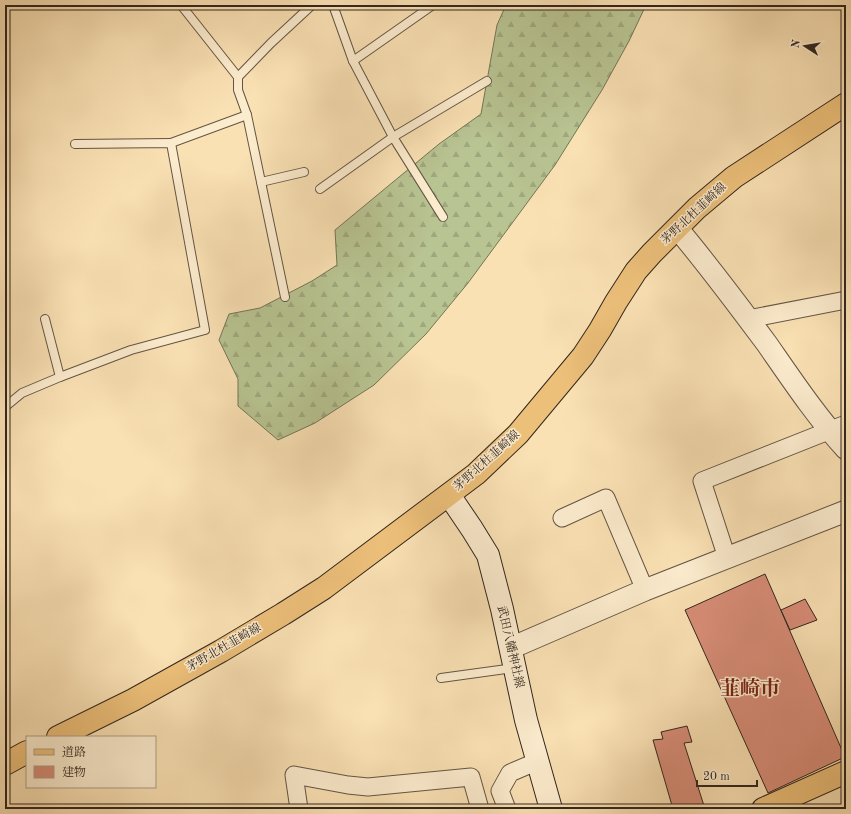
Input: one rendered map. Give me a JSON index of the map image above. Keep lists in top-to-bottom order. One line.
{"streets":{"main road":["茅野北杜韮崎線","武田八幡神社線"]},"crossings":[["茅野北杜韮崎線","武田八幡神社線"]],"districts":["韮崎市"],"legend":["道路","建物"],"scale_bar":"20 m","north":"left"}
